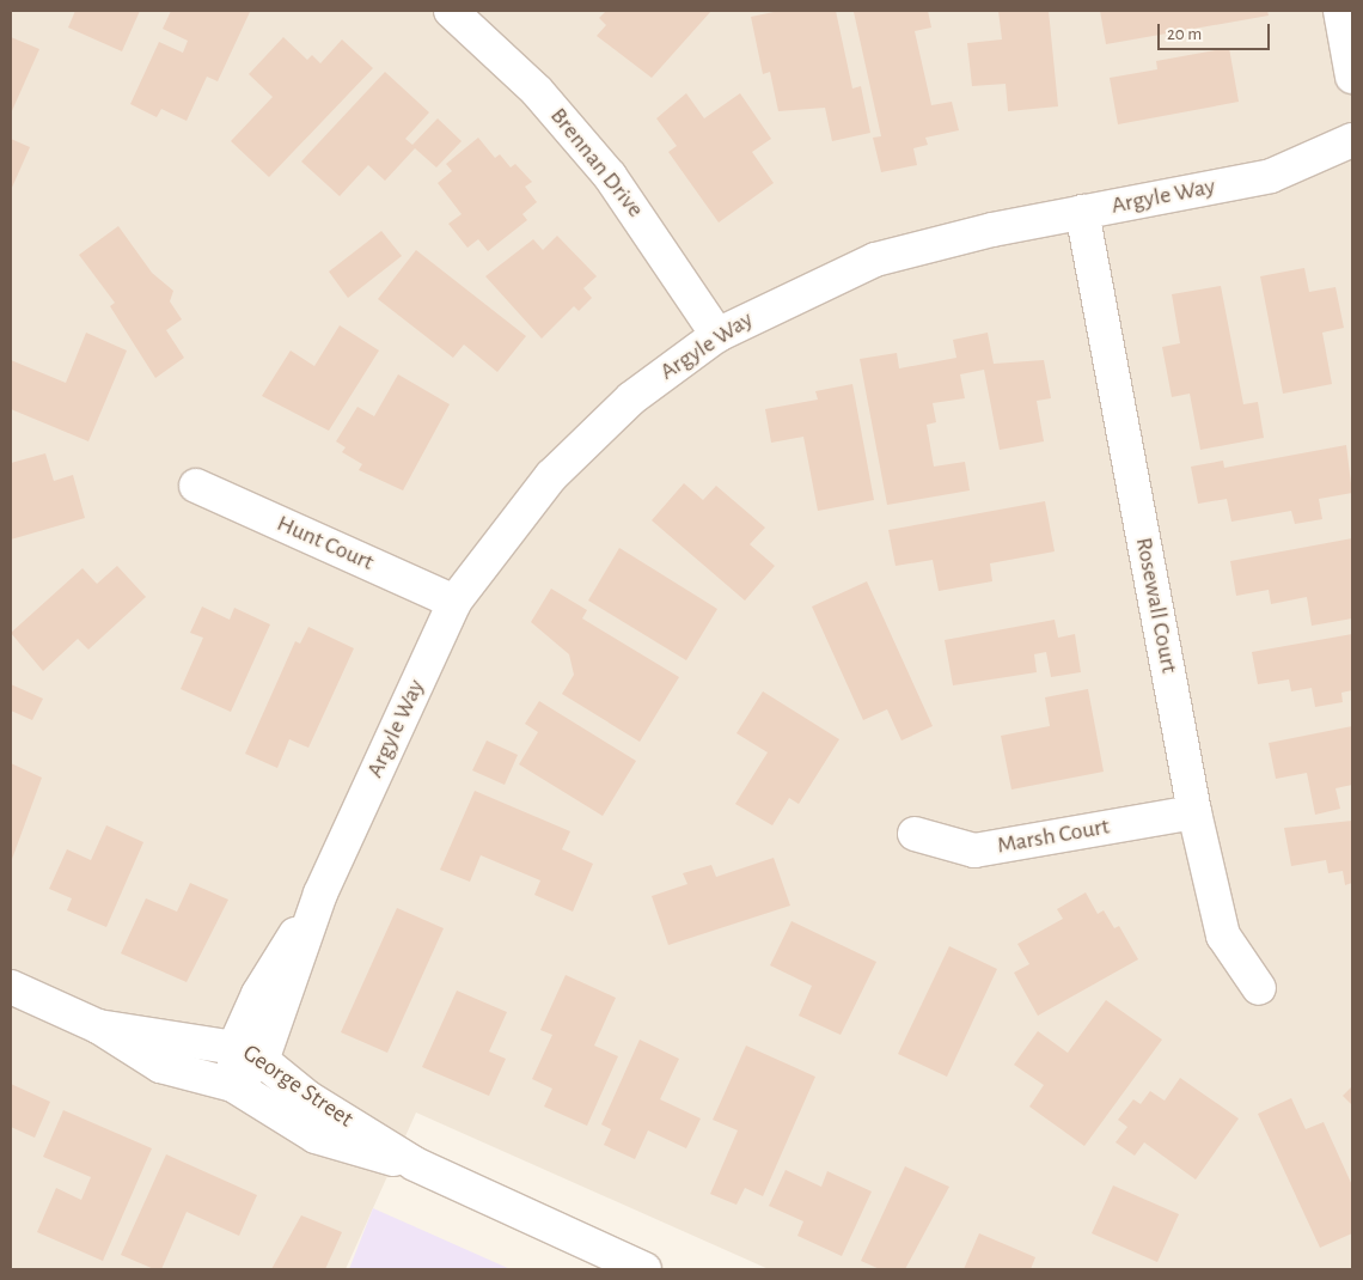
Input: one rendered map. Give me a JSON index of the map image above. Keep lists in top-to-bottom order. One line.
{"streets":{"street":["Brennan Drive","Argyle Way","Hunt Court","Rosewall Court","Marsh Court","George Street"]},"crossings":[["Brennan Drive","Argyle Way"],["Argyle Way","Hunt Court"],["Argyle Way","Rosewall Court"],["Argyle Way","George Street"],["Rosewall Court","Marsh Court"]],"scale_bar":"20 m"}
